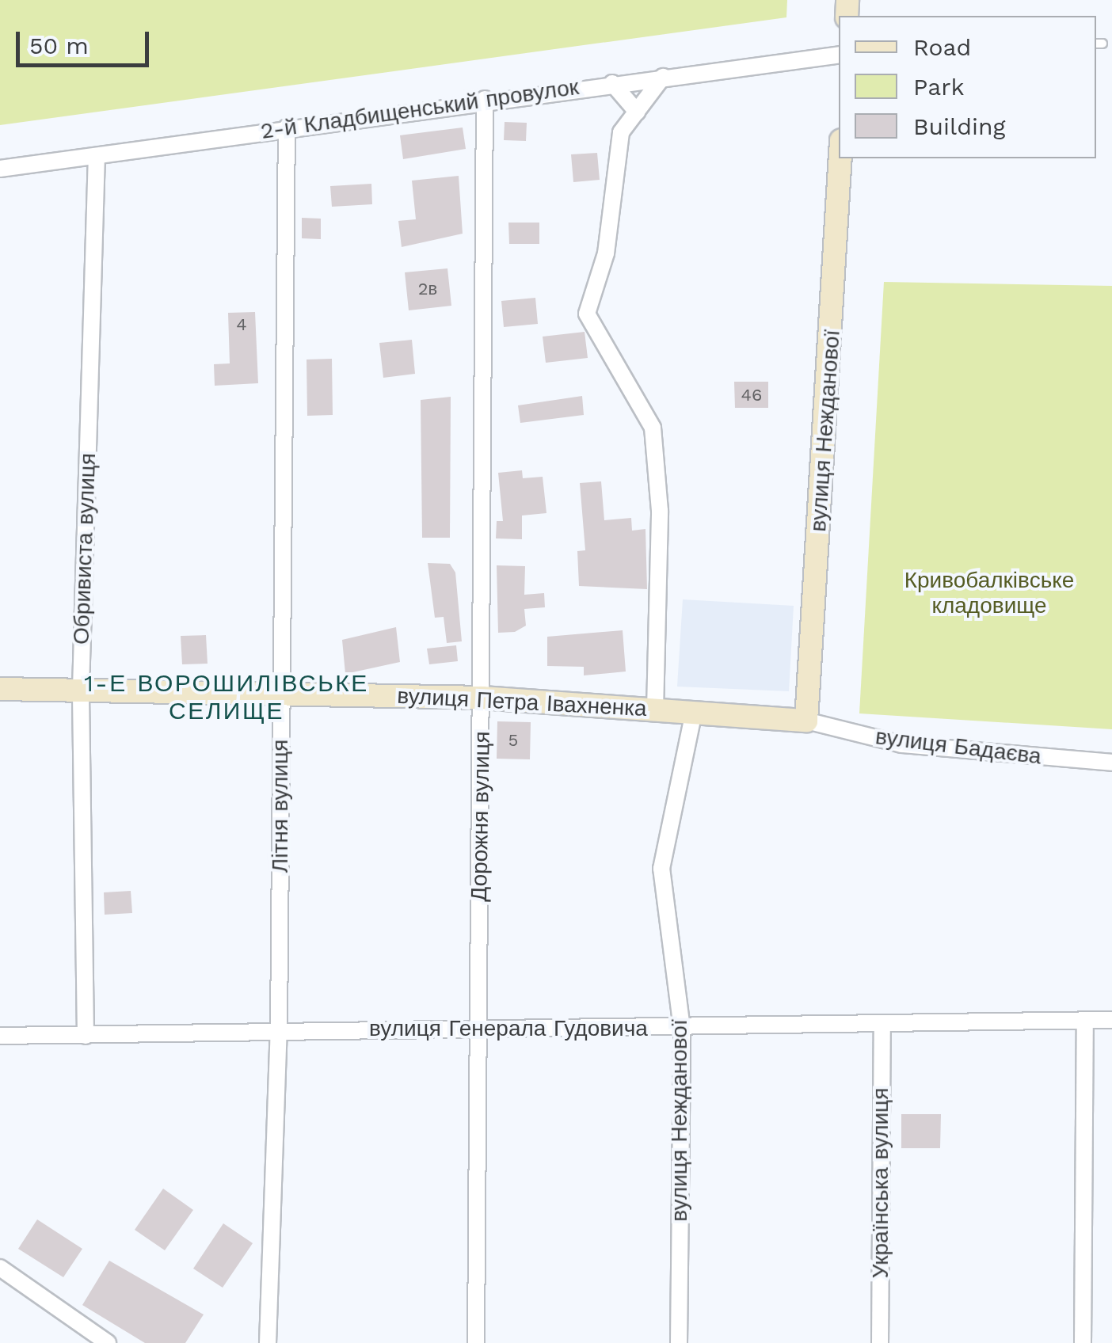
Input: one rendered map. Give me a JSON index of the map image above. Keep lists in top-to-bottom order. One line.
{"streets":{"street":["2-й Кладбищенський провулок","вулиця Нежданової","Обривиста вулиця","вулиця Петра Івахненка","вулиця Бадаєва","Літня вулиця","Дорожня вулиця","вулиця Генерала Гудовича","Українська вулиця"]},"crossings":[["2-й Кладбищенський провулок","Обривиста вулиця"],["2-й Кладбищенський провулок","Літня вулиця"],["2-й Кладбищенський провулок","Дорожня вулиця"],["вулиця Нежданової","вулиця Петра Івахненка"],["вулиця Нежданової","вулиця Бадаєва"],["вулиця Нежданової","вулиця Генерала Гудовича"],["Обривиста вулиця","вулиця Петра Івахненка"],["Обривиста вулиця","вулиця Генерала Гудовича"],["вулиця Петра Івахненка","вулиця Бадаєва"],["вулиця Петра Івахненка","Літня вулиця"],["вулиця Петра Івахненка","Дорожня вулиця"],["Літня вулиця","вулиця Генерала Гудовича"],["Дорожня вулиця","вулиця Генерала Гудовича"],["вулиця Генерала Гудовича","Українська вулиця"]],"districts":["1-Е ВОРОШИЛІВСЬКЕ СЕЛИЩЕ"],"parks":["Кривобалківське кладовище"],"house_numbers":["2в","4","46","5"],"legend":["Road","Park","Building"],"scale_bar":"50 m"}
